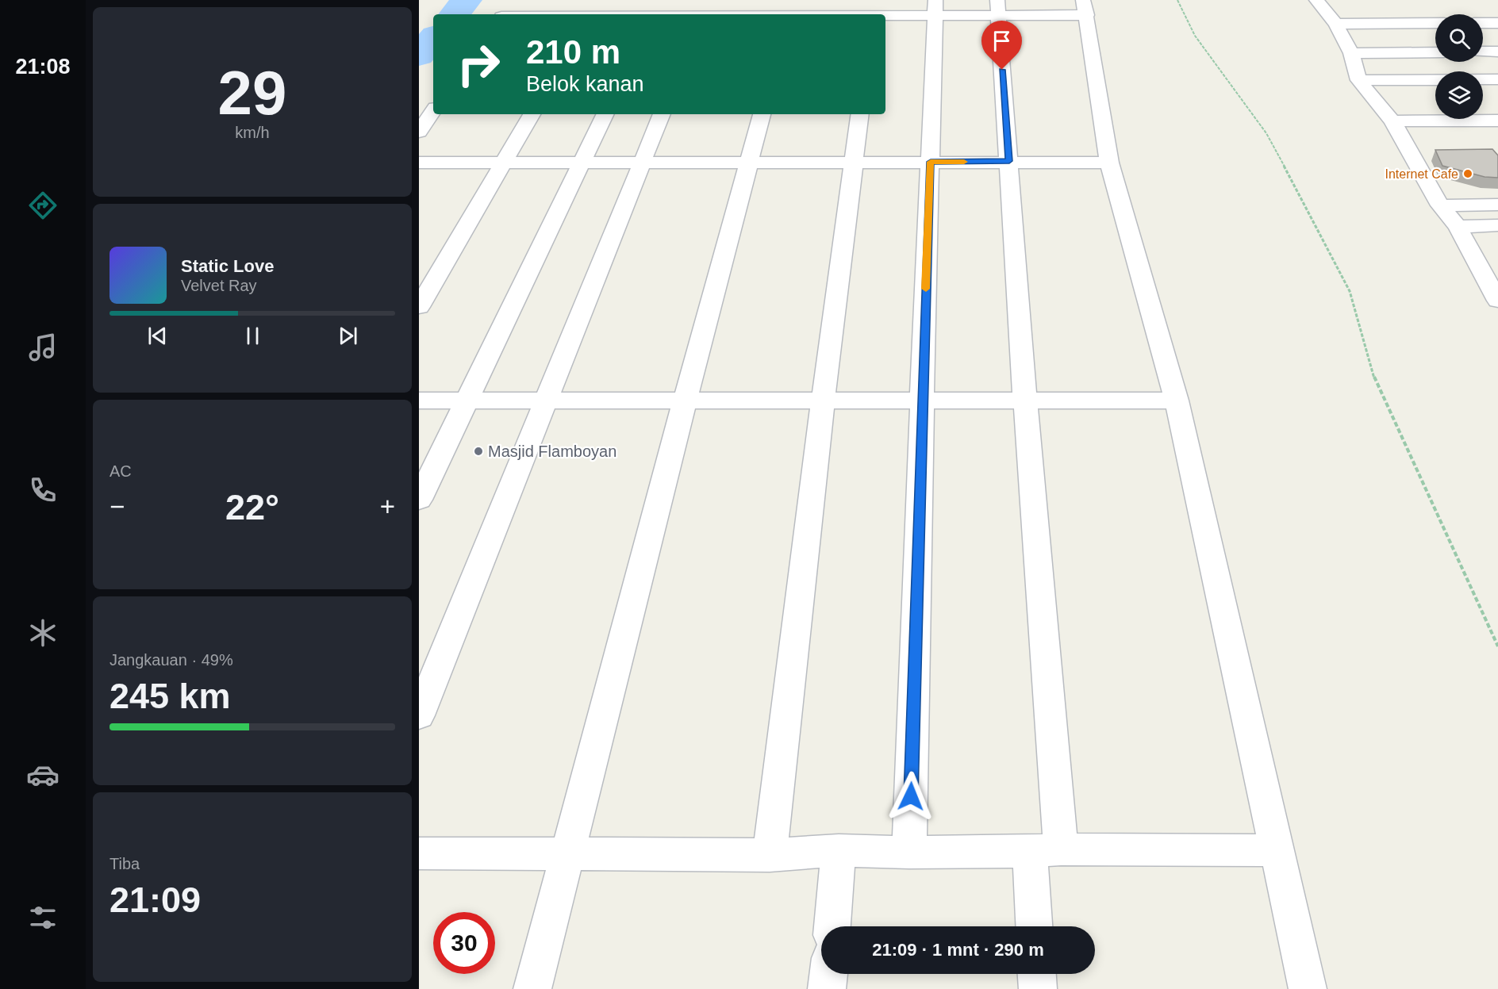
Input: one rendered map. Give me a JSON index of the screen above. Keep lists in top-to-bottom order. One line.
{"places":["Internet Cafe","Masjid Flamboyan"],"page":{"tabs":"21:08","tile":[["29","km/h"],"AC",["Jangkauan · 49%","245 km"],["Tiba","21:09"]],"turn":["210 m","Belok kanan"],"song":["Static Love","Velvet Ray"],"heat":["−","22°","+"],"limit":"30","trip":"21:09 · 1 mnt · 290 m"}}
